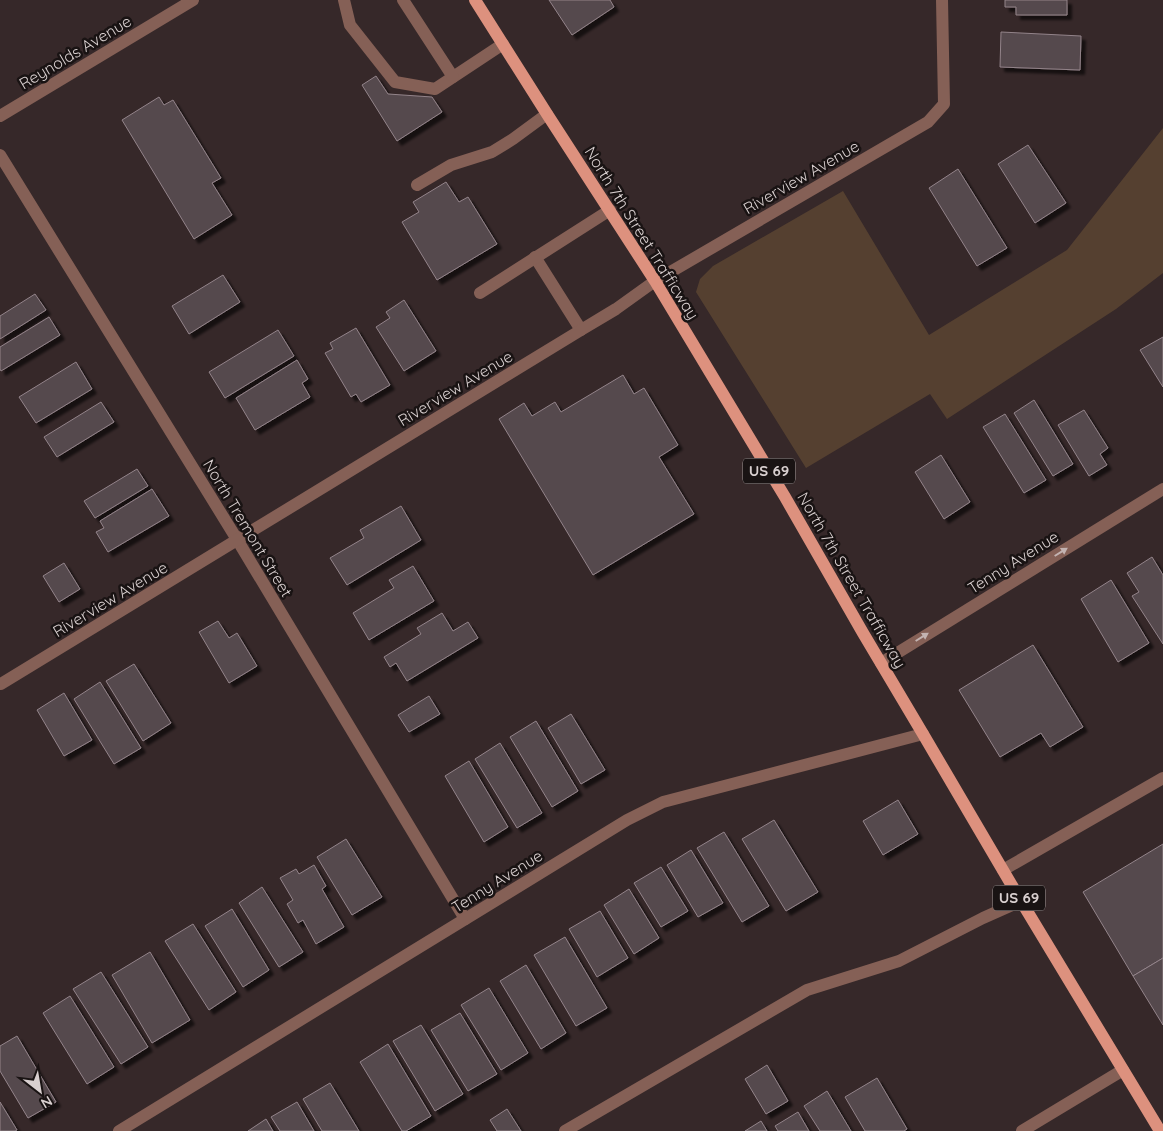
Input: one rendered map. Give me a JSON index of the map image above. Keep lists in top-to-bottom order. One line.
{"streets":{"main road":["North 7th Street Trafficway","US 69"],"street":["Reynolds Avenue","Riverview Avenue","North Tremont Street","Tenny Avenue"]},"crossings":[["Riverview Avenue","North 7th Street Trafficway"],["Riverview Avenue","North Tremont Street"],["North 7th Street Trafficway","Tenny Avenue"],["North Tremont Street","Tenny Avenue"]],"north":"bottom right"}
